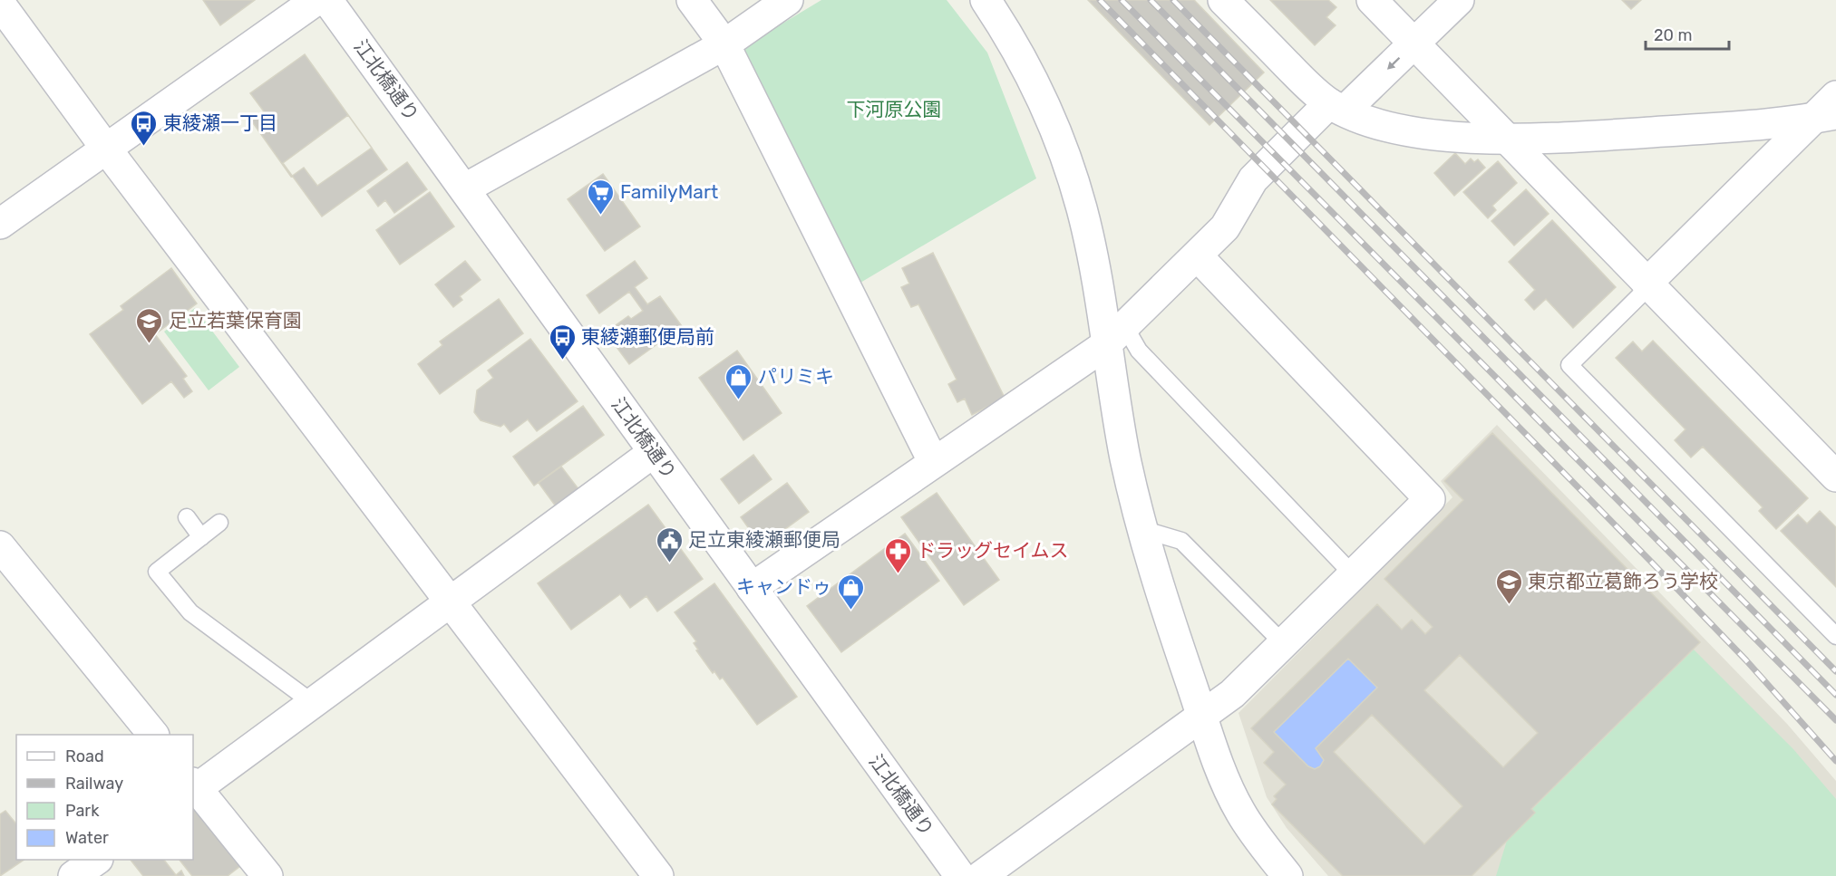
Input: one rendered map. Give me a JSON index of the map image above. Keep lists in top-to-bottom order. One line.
{"streets":{"street":["江北橋通り"]},"parks":["下河原公園"],"places":{"bus stop":["東綾瀬一丁目","東綾瀬郵便局前"],"supermarket":["FamilyMart"],"school or university":["足立若葉保育園","東京都立葛飾ろう学校"],"shop":["パリミキ","キャンドゥ"],"public building":["足立東綾瀬郵便局"],"pharmacy":["ドラッグセイムス"]},"legend":["Road","Railway","Park","Water"],"scale_bar":"20 m"}
